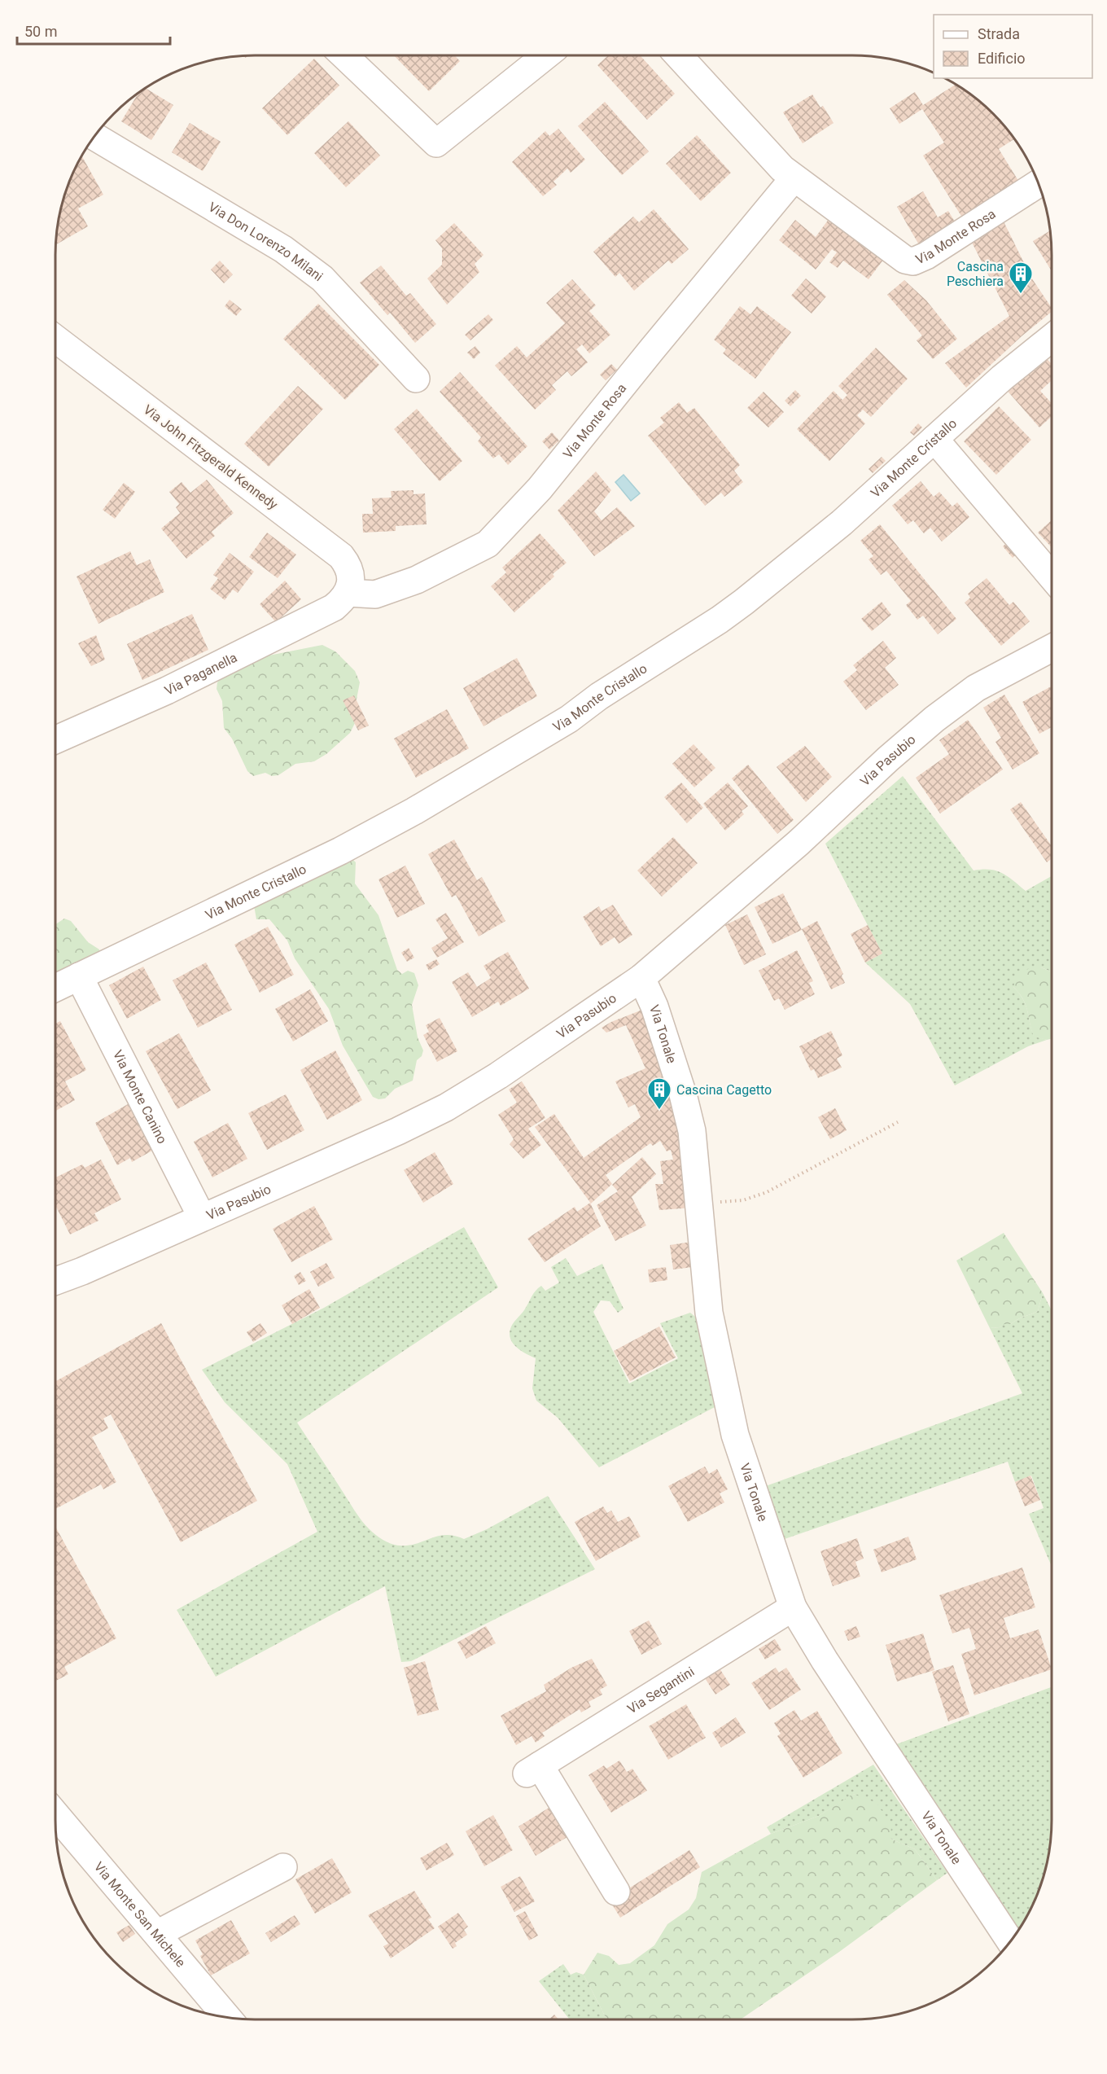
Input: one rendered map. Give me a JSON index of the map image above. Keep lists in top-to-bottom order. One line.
{"streets":{"street":["Via Monte Rosa","Via Don Lorenzo Milani","Via John Fitzgerald Kennedy","Via Monte Cristallo","Via Paganella","Via Pasubio","Via Tonale","Via Monte Canino","Via Segantini","Via Monte San Michele"]},"crossings":[["Via Monte Rosa","Via John Fitzgerald Kennedy"],["Via Monte Rosa","Via Paganella"],["Via John Fitzgerald Kennedy","Via Paganella"],["Via Monte Cristallo","Via Monte Canino"],["Via Pasubio","Via Tonale"],["Via Pasubio","Via Monte Canino"],["Via Tonale","Via Segantini"]],"places":{"building":["Cascina Peschiera","Cascina Cagetto"]},"legend":["Strada","Edificio"],"scale_bar":"50 m"}
